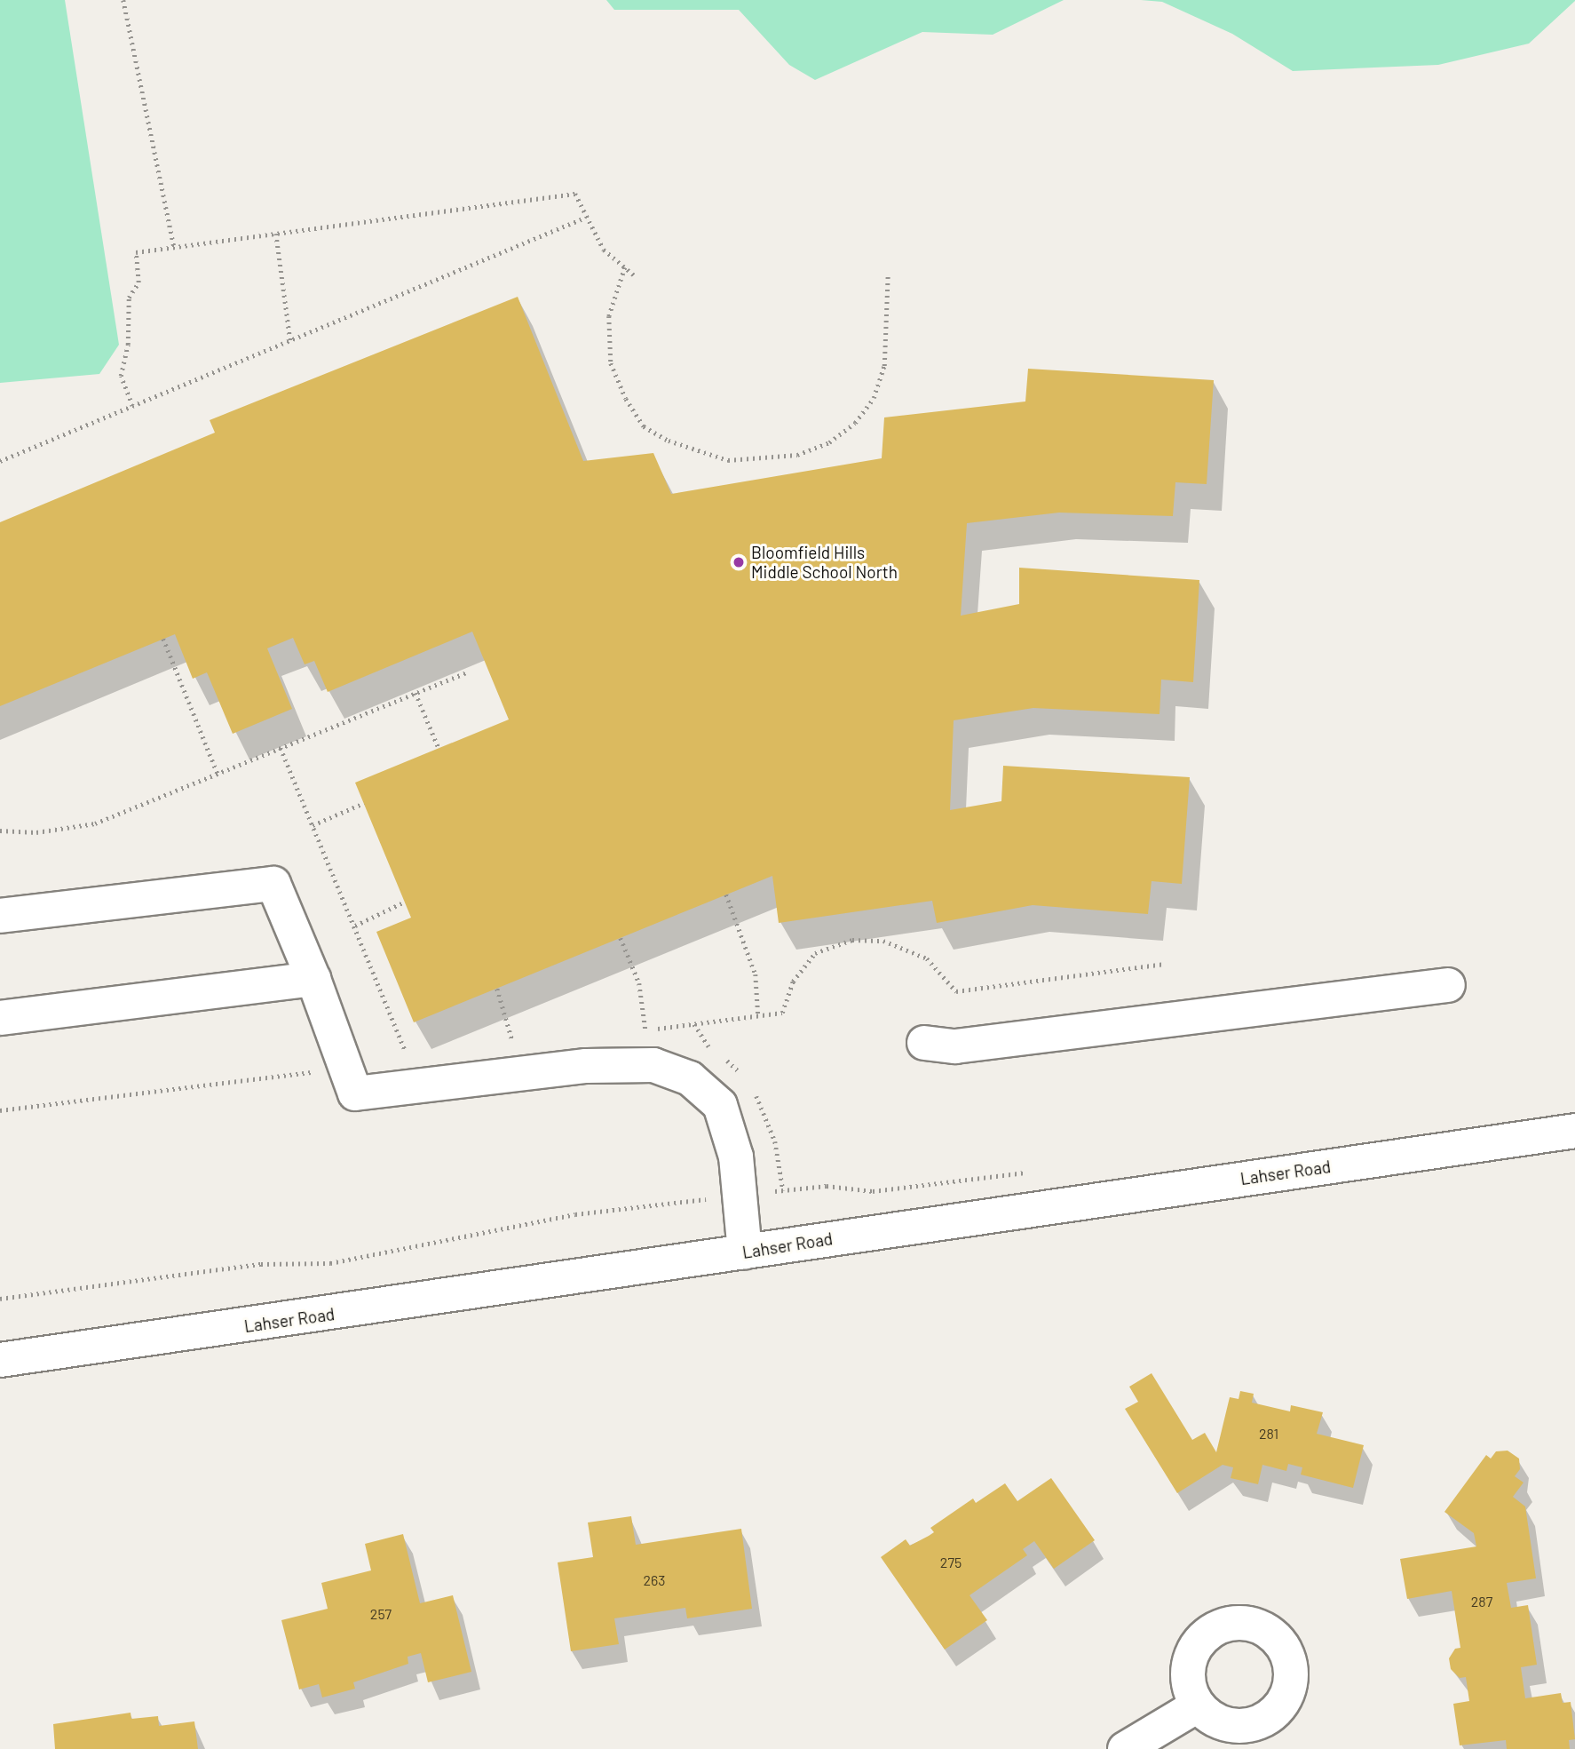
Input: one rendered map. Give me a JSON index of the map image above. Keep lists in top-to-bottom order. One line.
{"streets":{"street":["Lahser Road"]},"places":["Bloomfield Hills Middle School North"],"house_numbers":["281","275","263","287","257"]}
